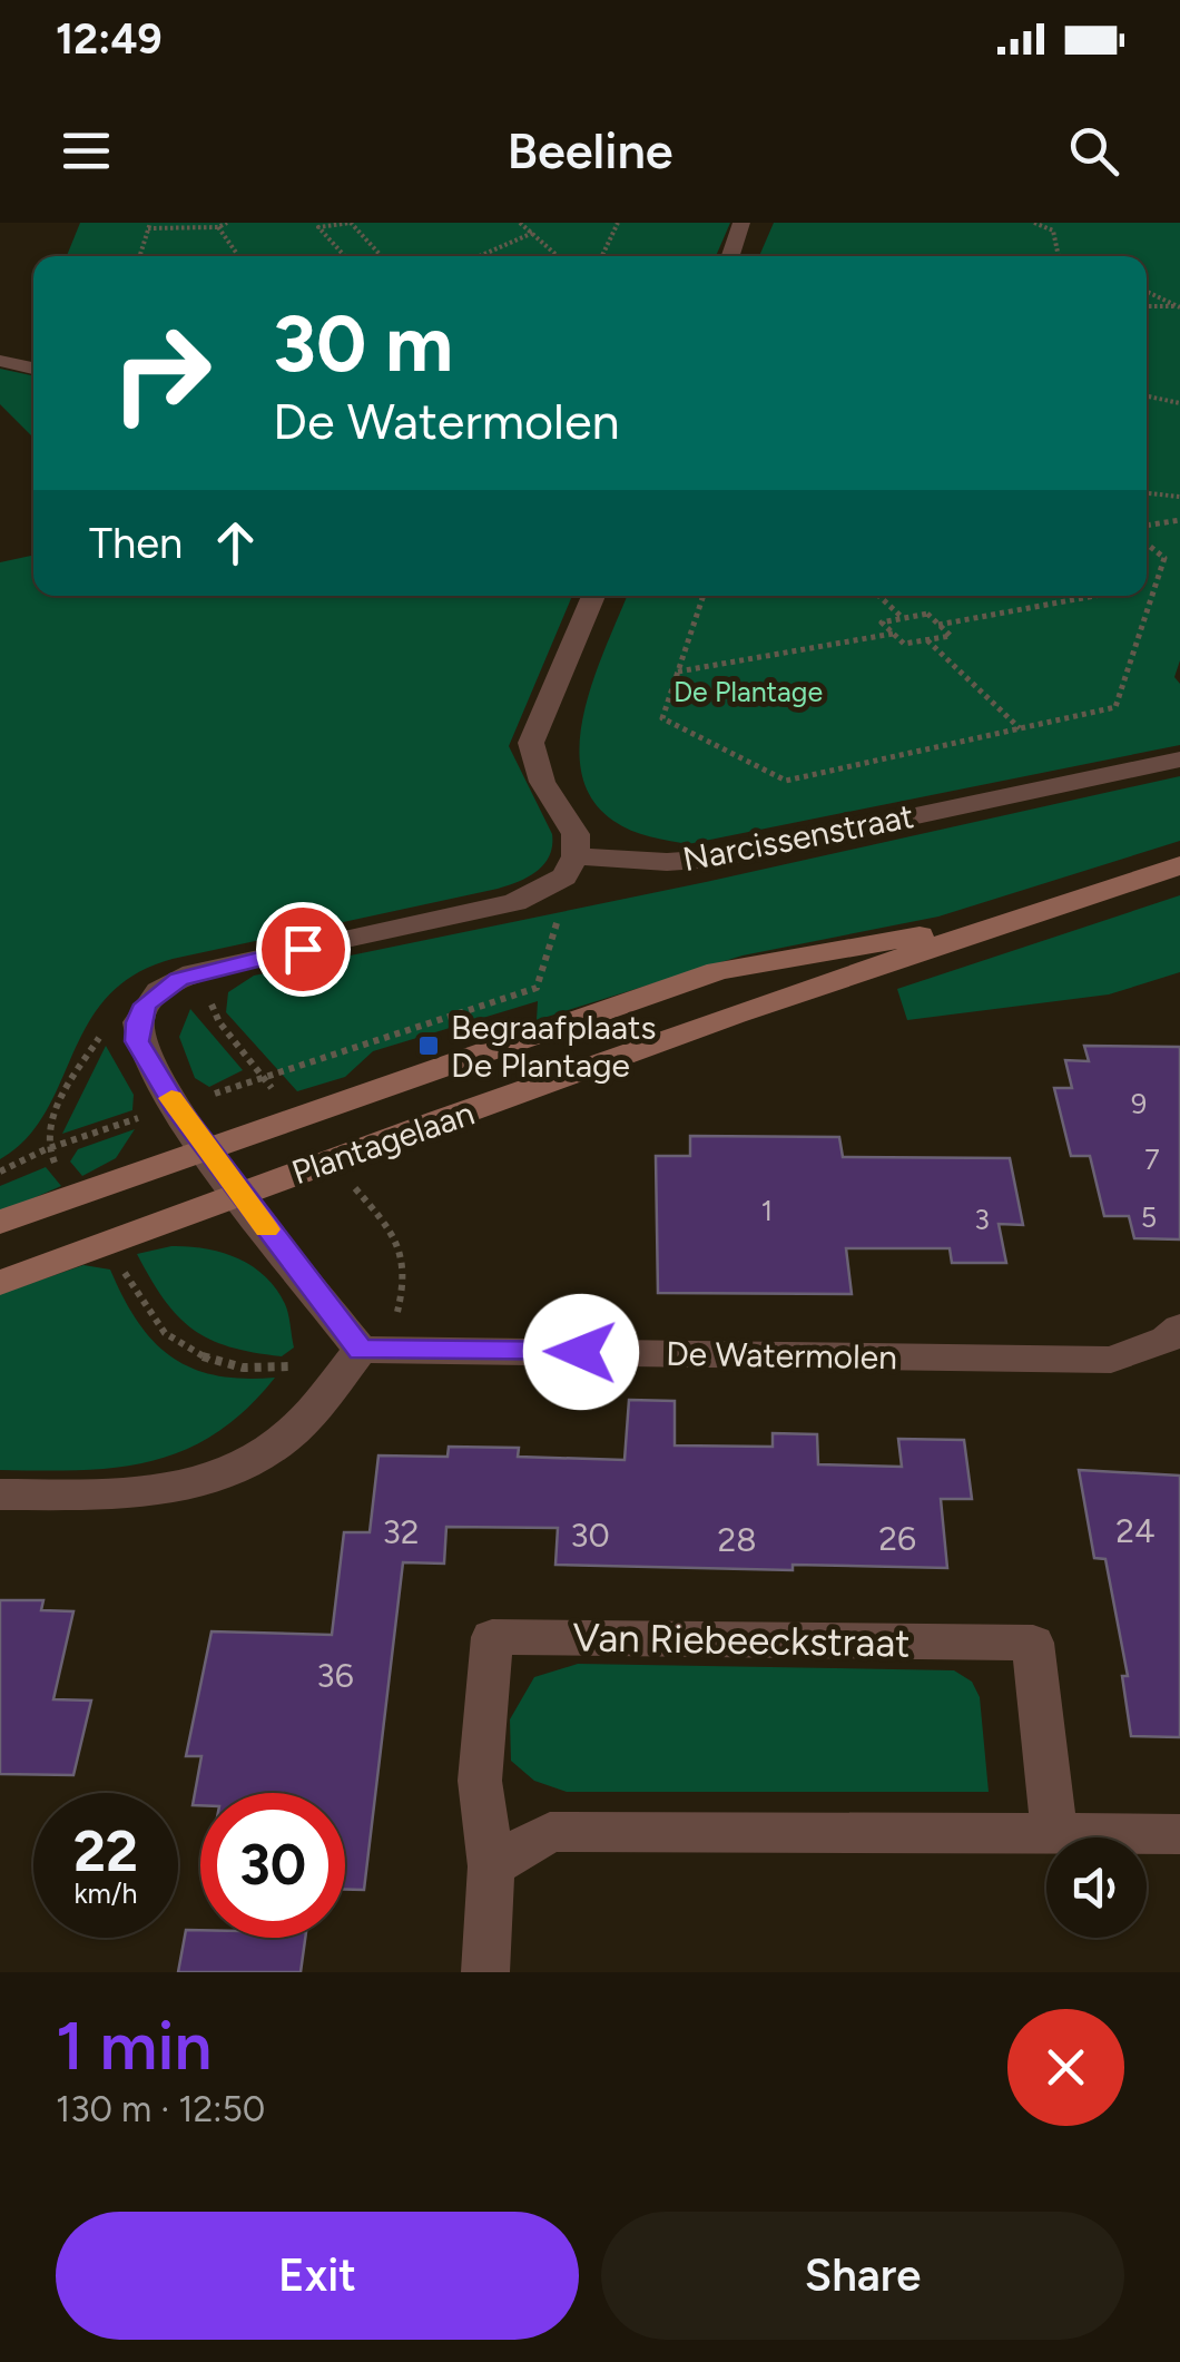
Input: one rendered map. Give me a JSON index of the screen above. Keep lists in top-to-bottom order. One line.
{"streets":{"main road":["Plantagelaan"],"street":["Narcissenstraat","De Watermolen","Van Riebeeckstraat"]},"parks":["De Plantage"],"places":{"transit":["Begraafplaats De Plantage"]},"house_numbers":["9","7","1","5","3","24","32","30","26","28","36"],"page":{"status":"12:49","header":"Beeline","turn":["30 m","De Watermolen"],"then":"Then","speed":"22 km/h","limit":"30","heading":["1 min","130 m · 12:50"],"buttons":["Exit","Share"]}}
